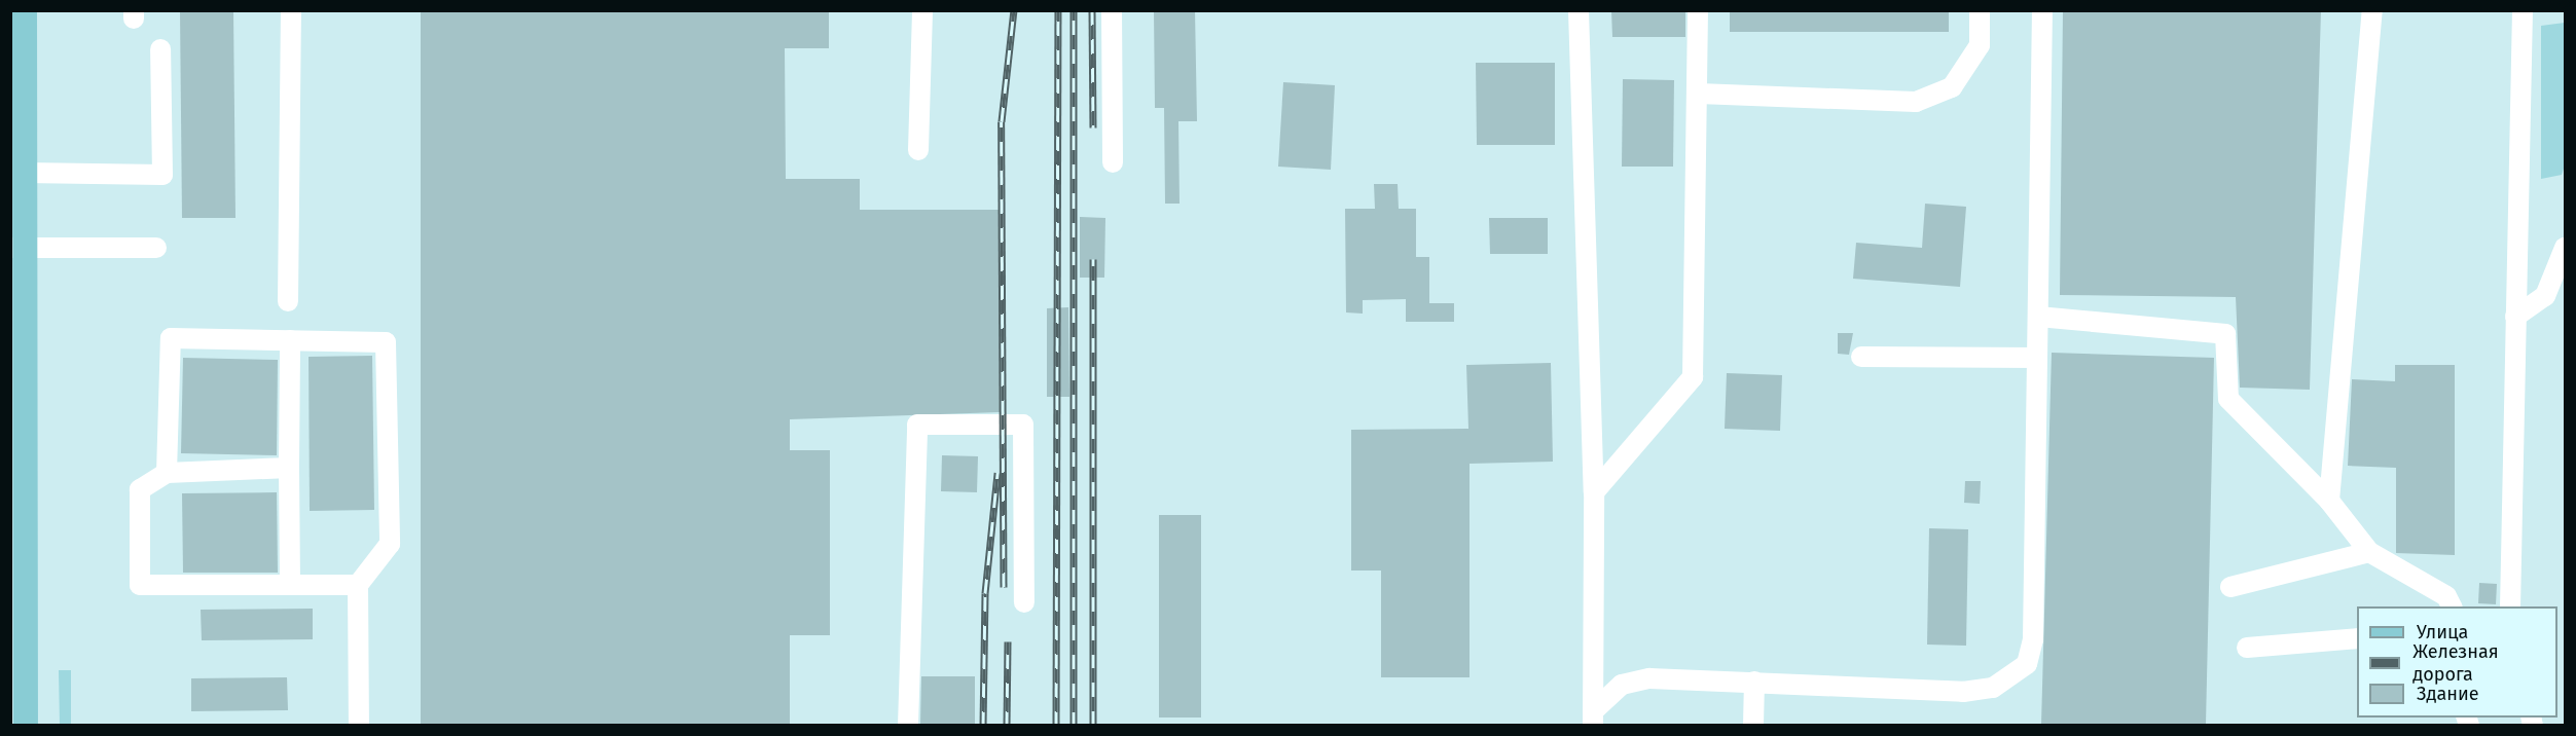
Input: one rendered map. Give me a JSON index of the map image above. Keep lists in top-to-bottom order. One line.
{"legend":["Улица","Железная дорога","Здание"]}
